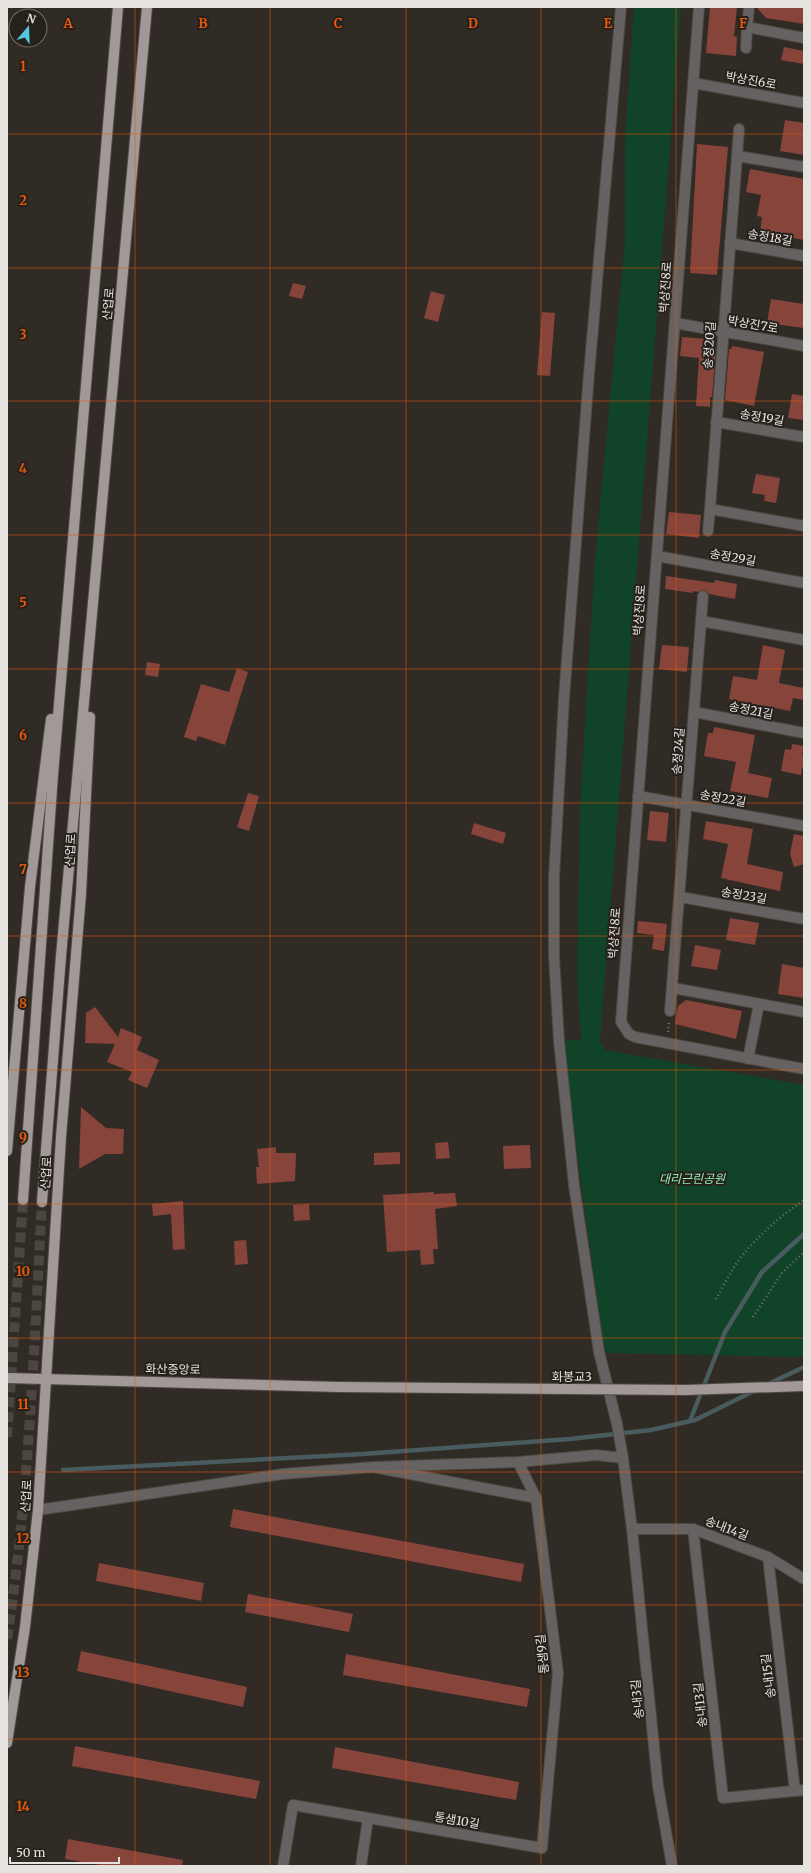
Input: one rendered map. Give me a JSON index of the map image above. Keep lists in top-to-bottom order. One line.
{"streets":{"main road":["산업로","화산중앙로","화봉교3"],"street":["박상진6로","송정18길","박상진8로","박상진7로","송정20길","송정19길","송정29길","송정21길","송정24길","송정22길","송정23길","송내14길","통샘9길","송내15길","송내3길","송내13길","통샘10길"]},"crossings":[["박상진6로","박상진8로"],["송정18길","송정20길"],["박상진8로","박상진7로"],["박상진8로","송정29길"],["박상진8로","송정22길"],["산업로","화산중앙로"],["박상진7로","송정20길"],["송정20길","송정19길"],["송정21길","송정24길"],["송정24길","송정22길"],["송정24길","송정23길"],["화산중앙로","화봉교3"],["송내14길","송내15길"],["송내14길","송내3길"],["송내14길","송내13길"],["통샘9길","통샘10길"],["송내15길","송내13길"]],"parks":["대리근린공원"],"scale_bar":"50 m","north":"top","grid":{"columns":["A","B","C","D","E","F"],"rows":["1","2","3","4","5","6","7","8","9","10","11","12","13","14"]}}
